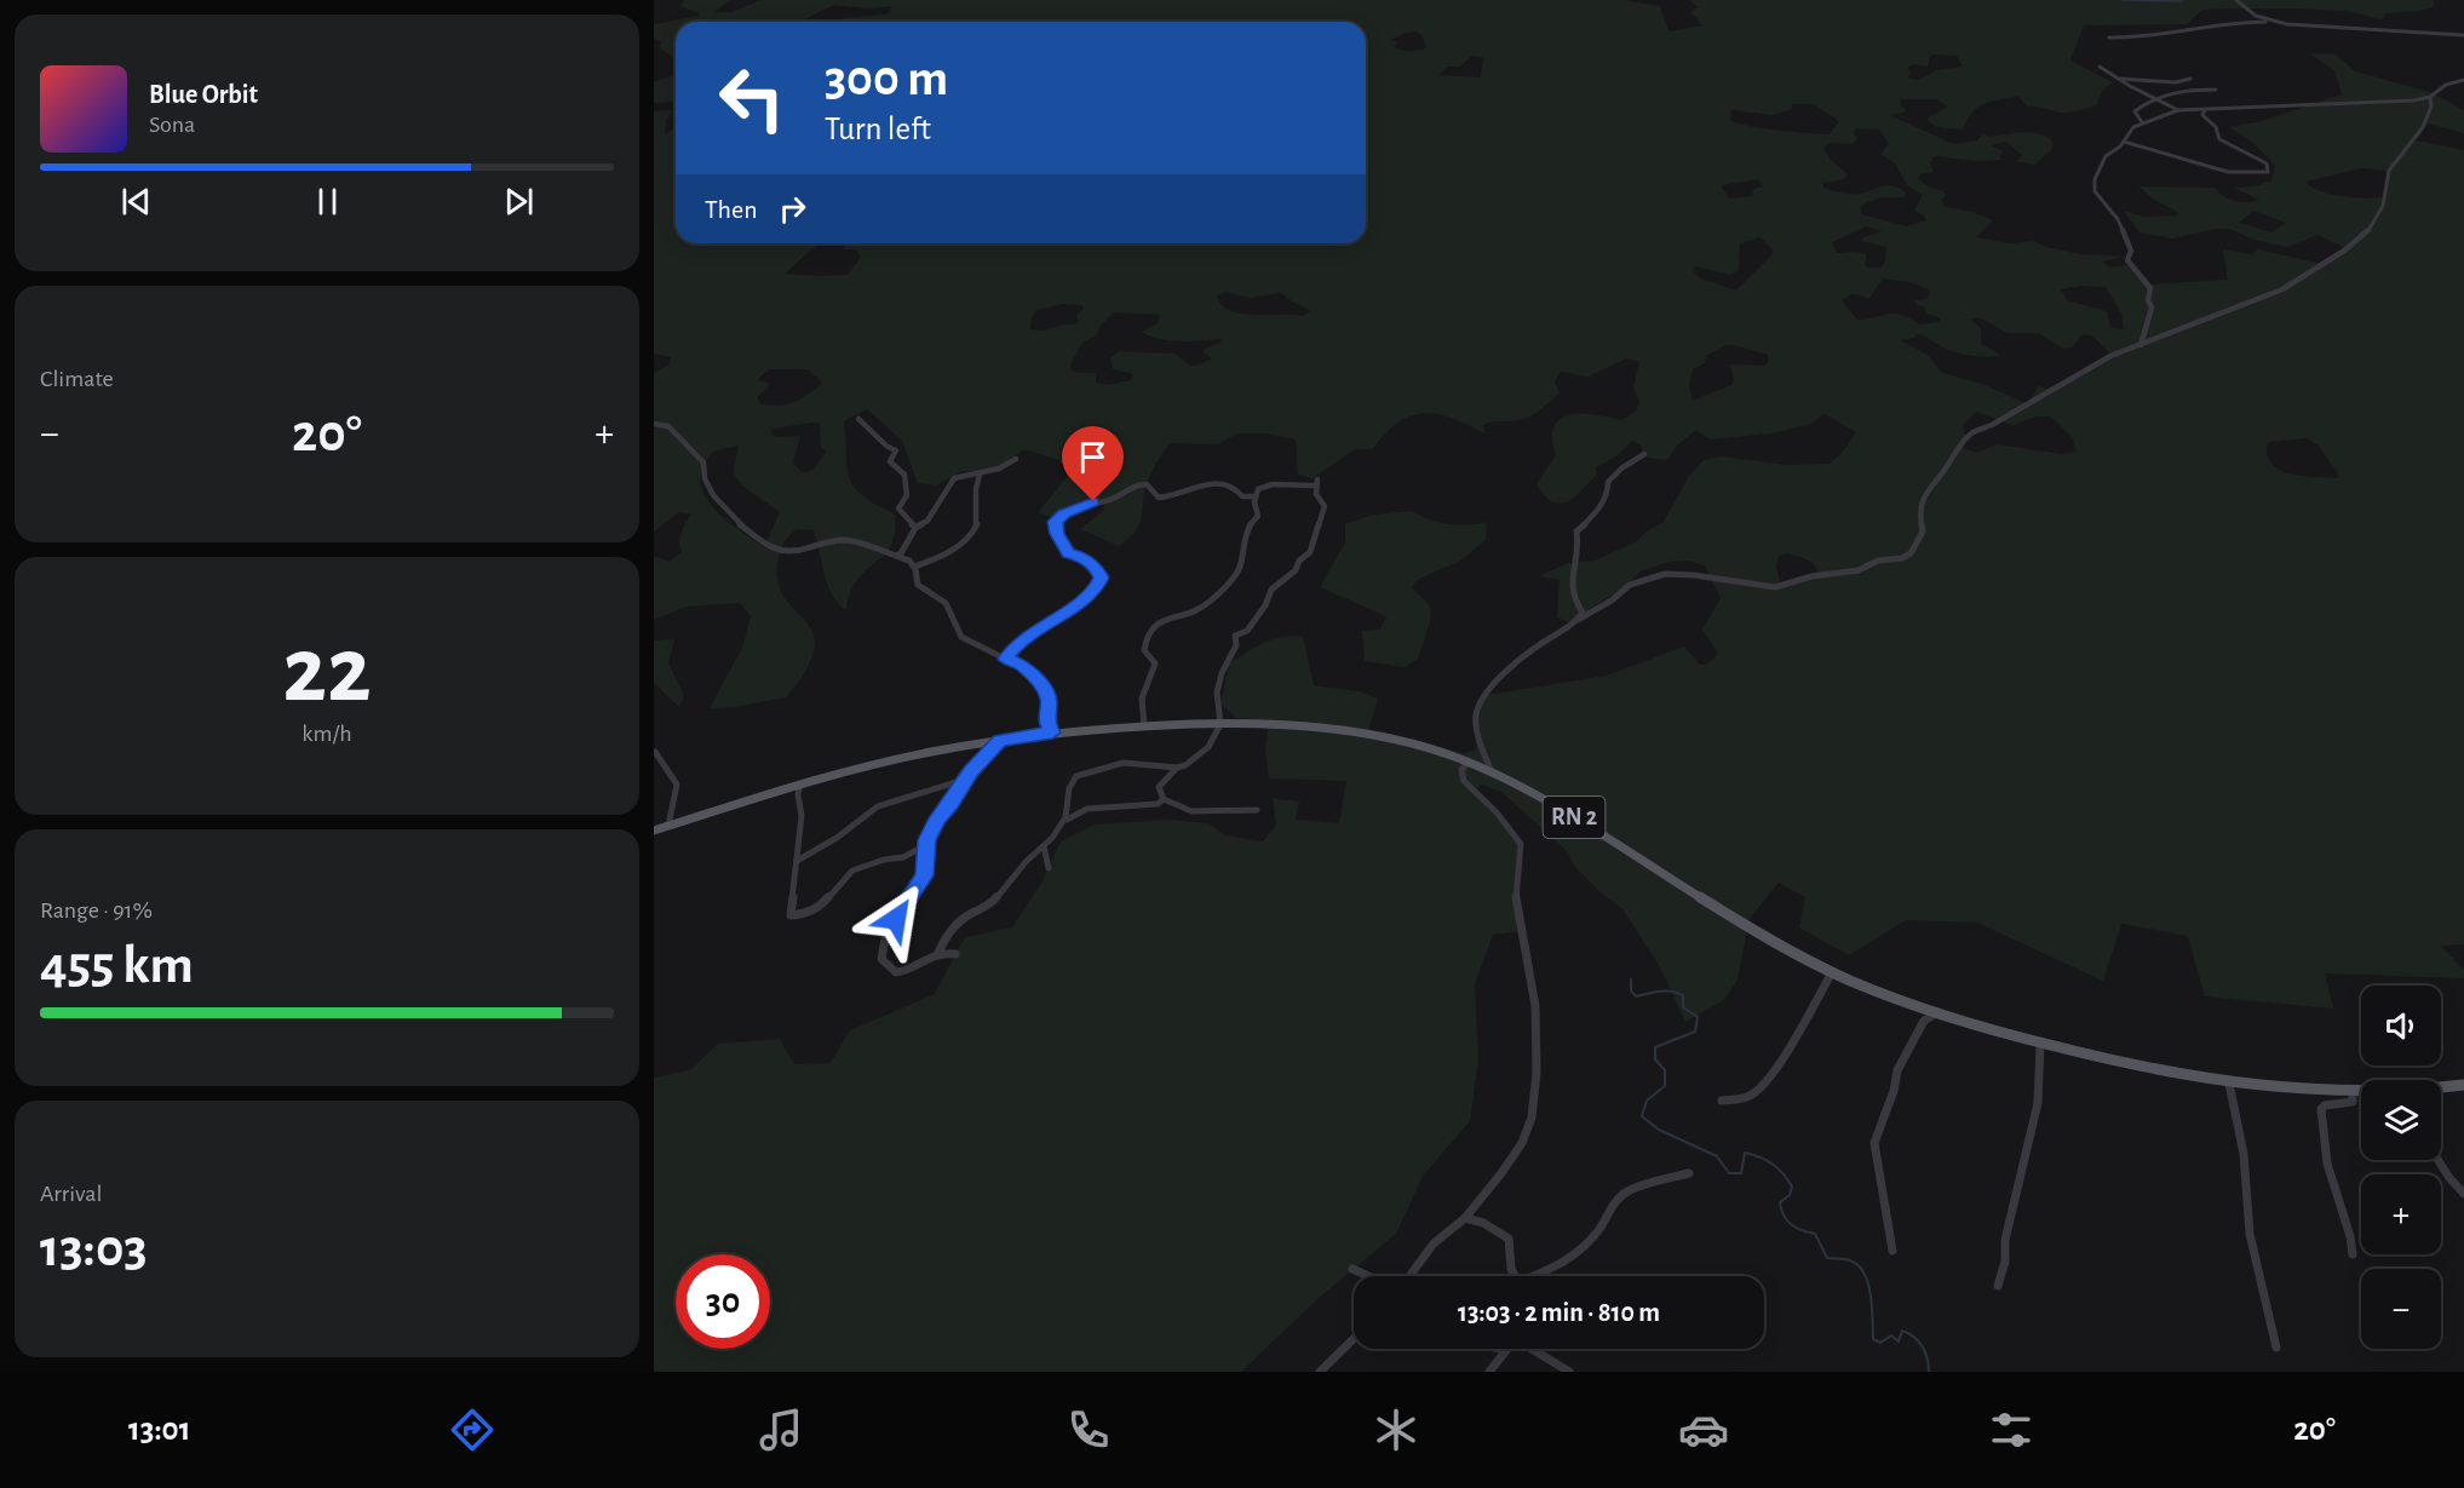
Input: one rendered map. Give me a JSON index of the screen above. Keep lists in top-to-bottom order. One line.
{"streets":{"main road":["RN 2"]},"page":{"turn":["300 m","Turn left"],"song":["Blue Orbit","Sona"],"then":"Then","tile":["Climate",["22","km/h"],["Range · 91%","455 km"],["Arrival","13:03"]],"heat":["−","20°","+"],"map_buttons":["+","−"],"limit":"30","trip":"13:03 · 2 min · 810 m","tabs":["13:01","20°"]}}
